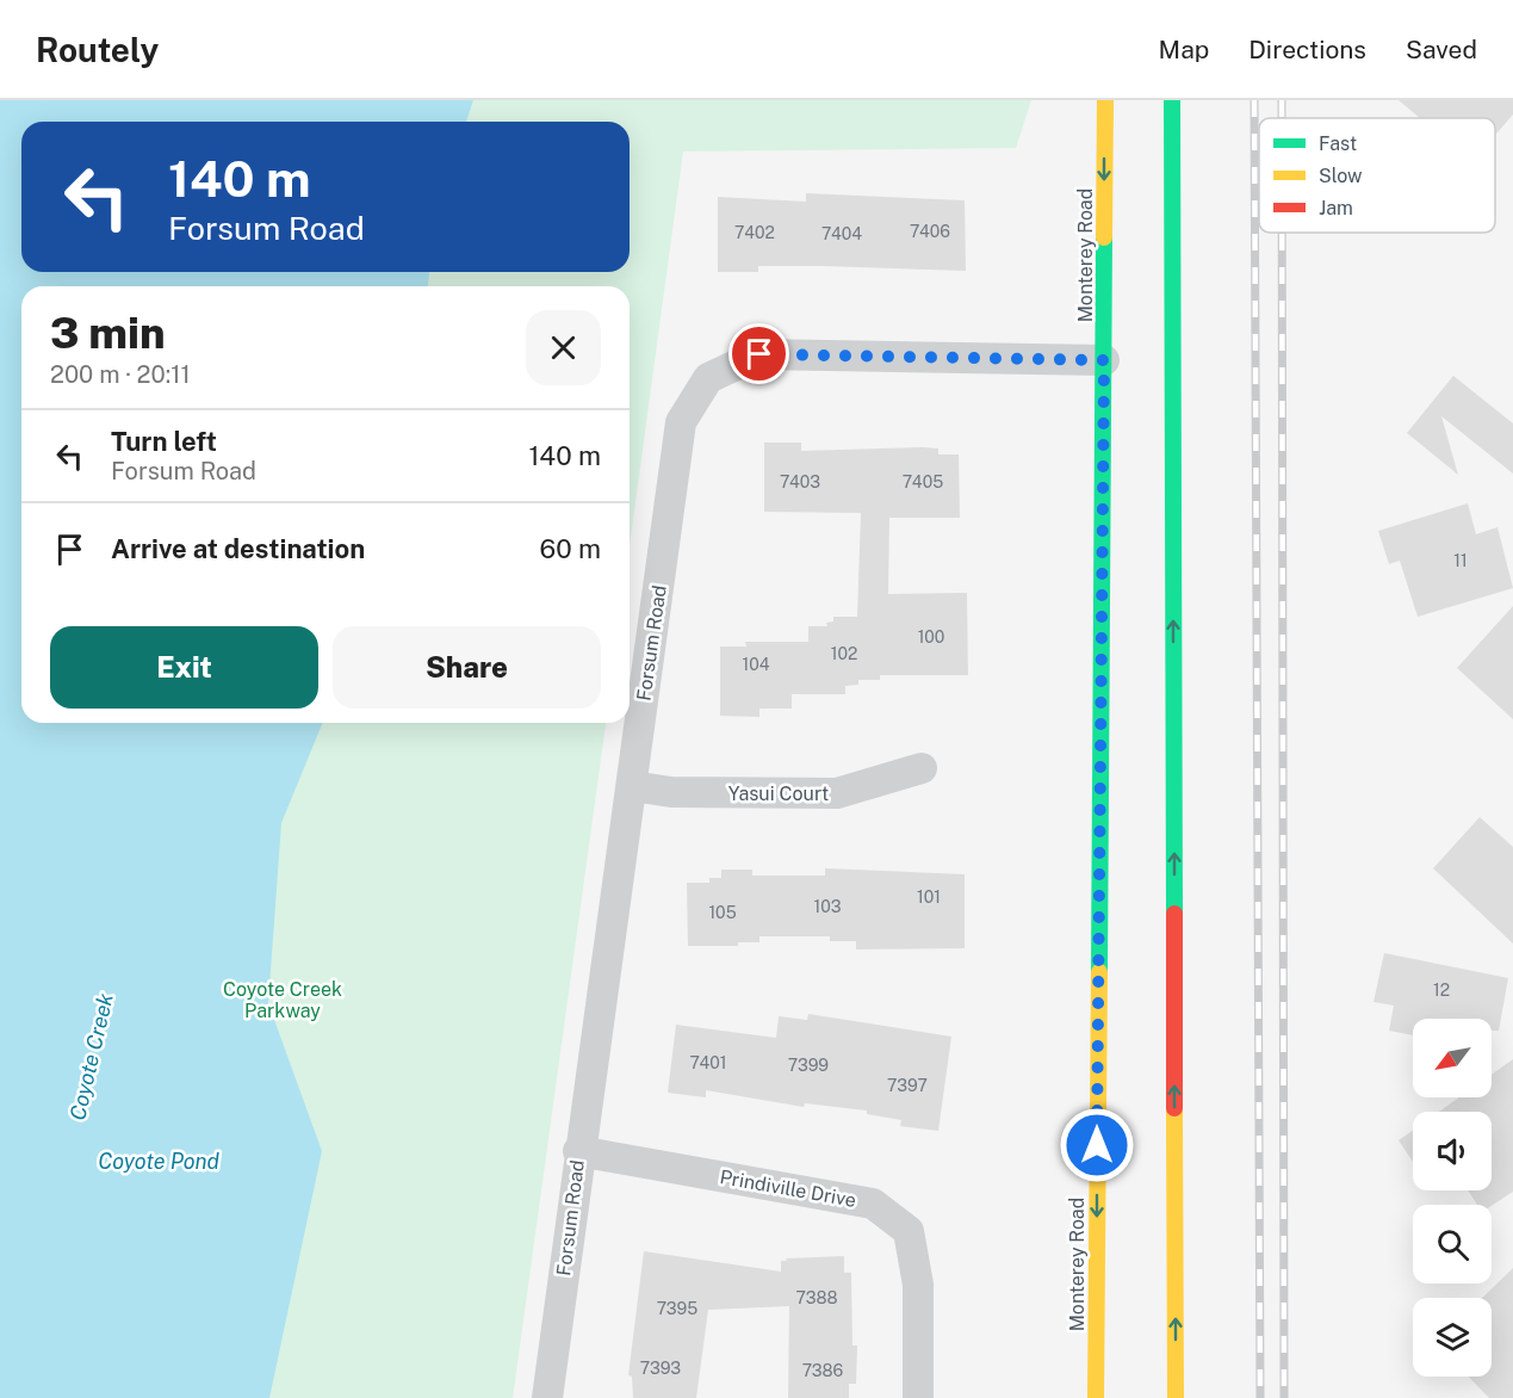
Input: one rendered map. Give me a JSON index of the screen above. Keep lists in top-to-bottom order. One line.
{"streets":{"main road":["Monterey Road"],"street":["Forsum Road","Yasui Court","Prindiville Drive"]},"crossings":[["Monterey Road","Forsum Road"],["Forsum Road","Yasui Court"],["Forsum Road","Prindiville Drive"]],"water":["Coyote Creek","Coyote Pond"],"parks":["Coyote Creek Parkway"],"house_numbers":["7406","7402","7404","7403","7405","11","100","102","104","101","103","105","12","7401","7399","7397","7388","7395","7393","7386"],"legend":["Fast","Slow","Jam"],"north":"bottom left","page":{"header":"Routely","nav":["Map","Directions","Saved"],"turn":["140 m","Forsum Road"],"heading":["3 min","200 m · 20:11"],"list":[{"name":"Turn left","note":"Forsum Road","value":"140 m"},{"name":"Arrive at destination","value":"60 m"}],"buttons":["Exit","Share"]}}
